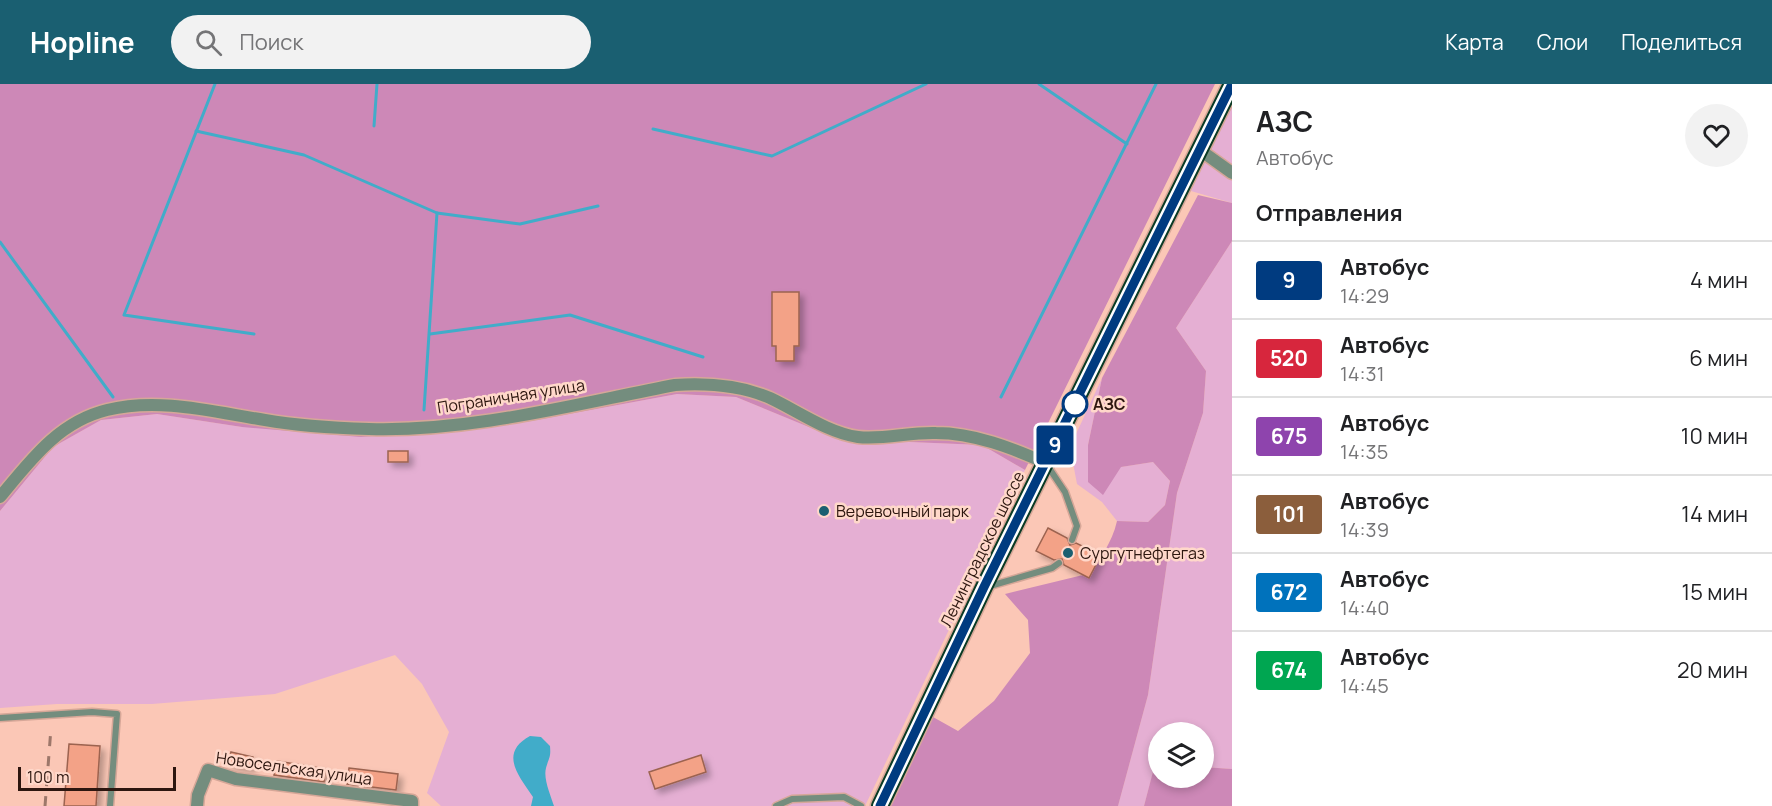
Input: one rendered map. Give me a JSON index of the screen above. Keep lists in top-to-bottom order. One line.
{"streets":{"highway":["Ленинградское шоссе"],"street":["Пограничная улица","Новосельская улица"]},"crossings":[["Пограничная улица","Ленинградское шоссе"]],"places":["АЗС","Веревочный парк","Сургутнефтегаз"],"lines":["bus line 9"],"scale_bar":"100 m","page":{"header":"Hopline","search":"Поиск","nav":["Карта","Слои","Поделиться"],"on_map":"9","heading":[["АЗС","Автобус"],"Отправления"],"list":[{"mark":"9","name":"Автобус","note":"14:29","value":"4 мин"},{"mark":"520","name":"Автобус","note":"14:31","value":"6 мин"},{"mark":"675","name":"Автобус","note":"14:35","value":"10 мин"},{"mark":"101","name":"Автобус","note":"14:39","value":"14 мин"},{"mark":"672","name":"Автобус","note":"14:40","value":"15 мин"},{"mark":"674","name":"Автобус","note":"14:45","value":"20 мин"}],"scale":"100 m"}}
